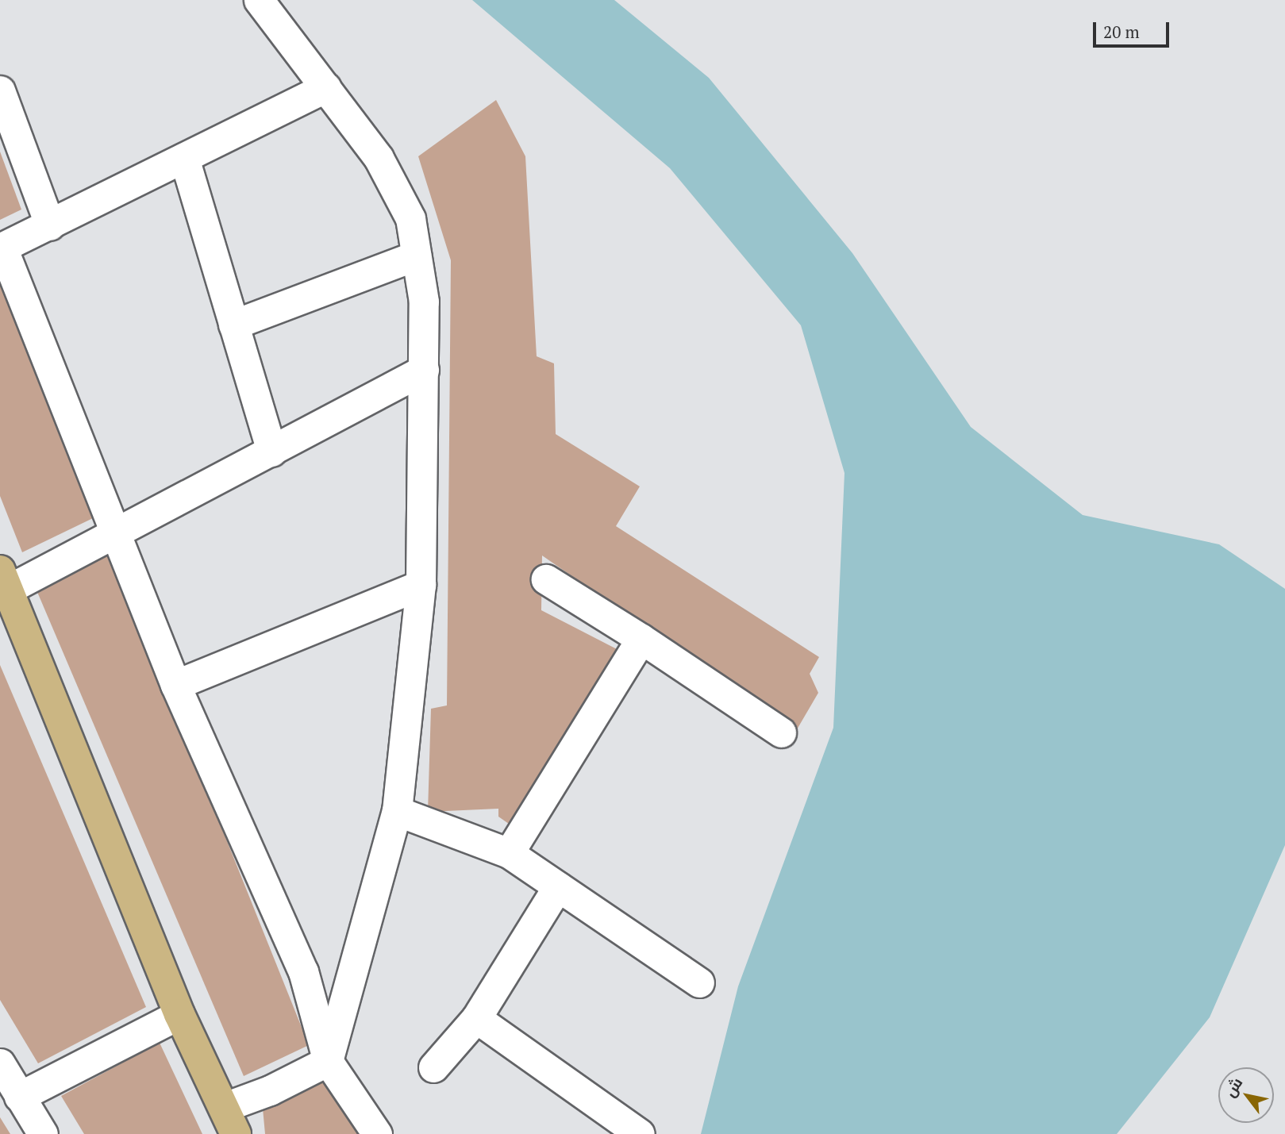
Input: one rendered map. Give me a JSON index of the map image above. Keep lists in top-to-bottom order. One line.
{"scale_bar":"20 m","north":"top left"}
